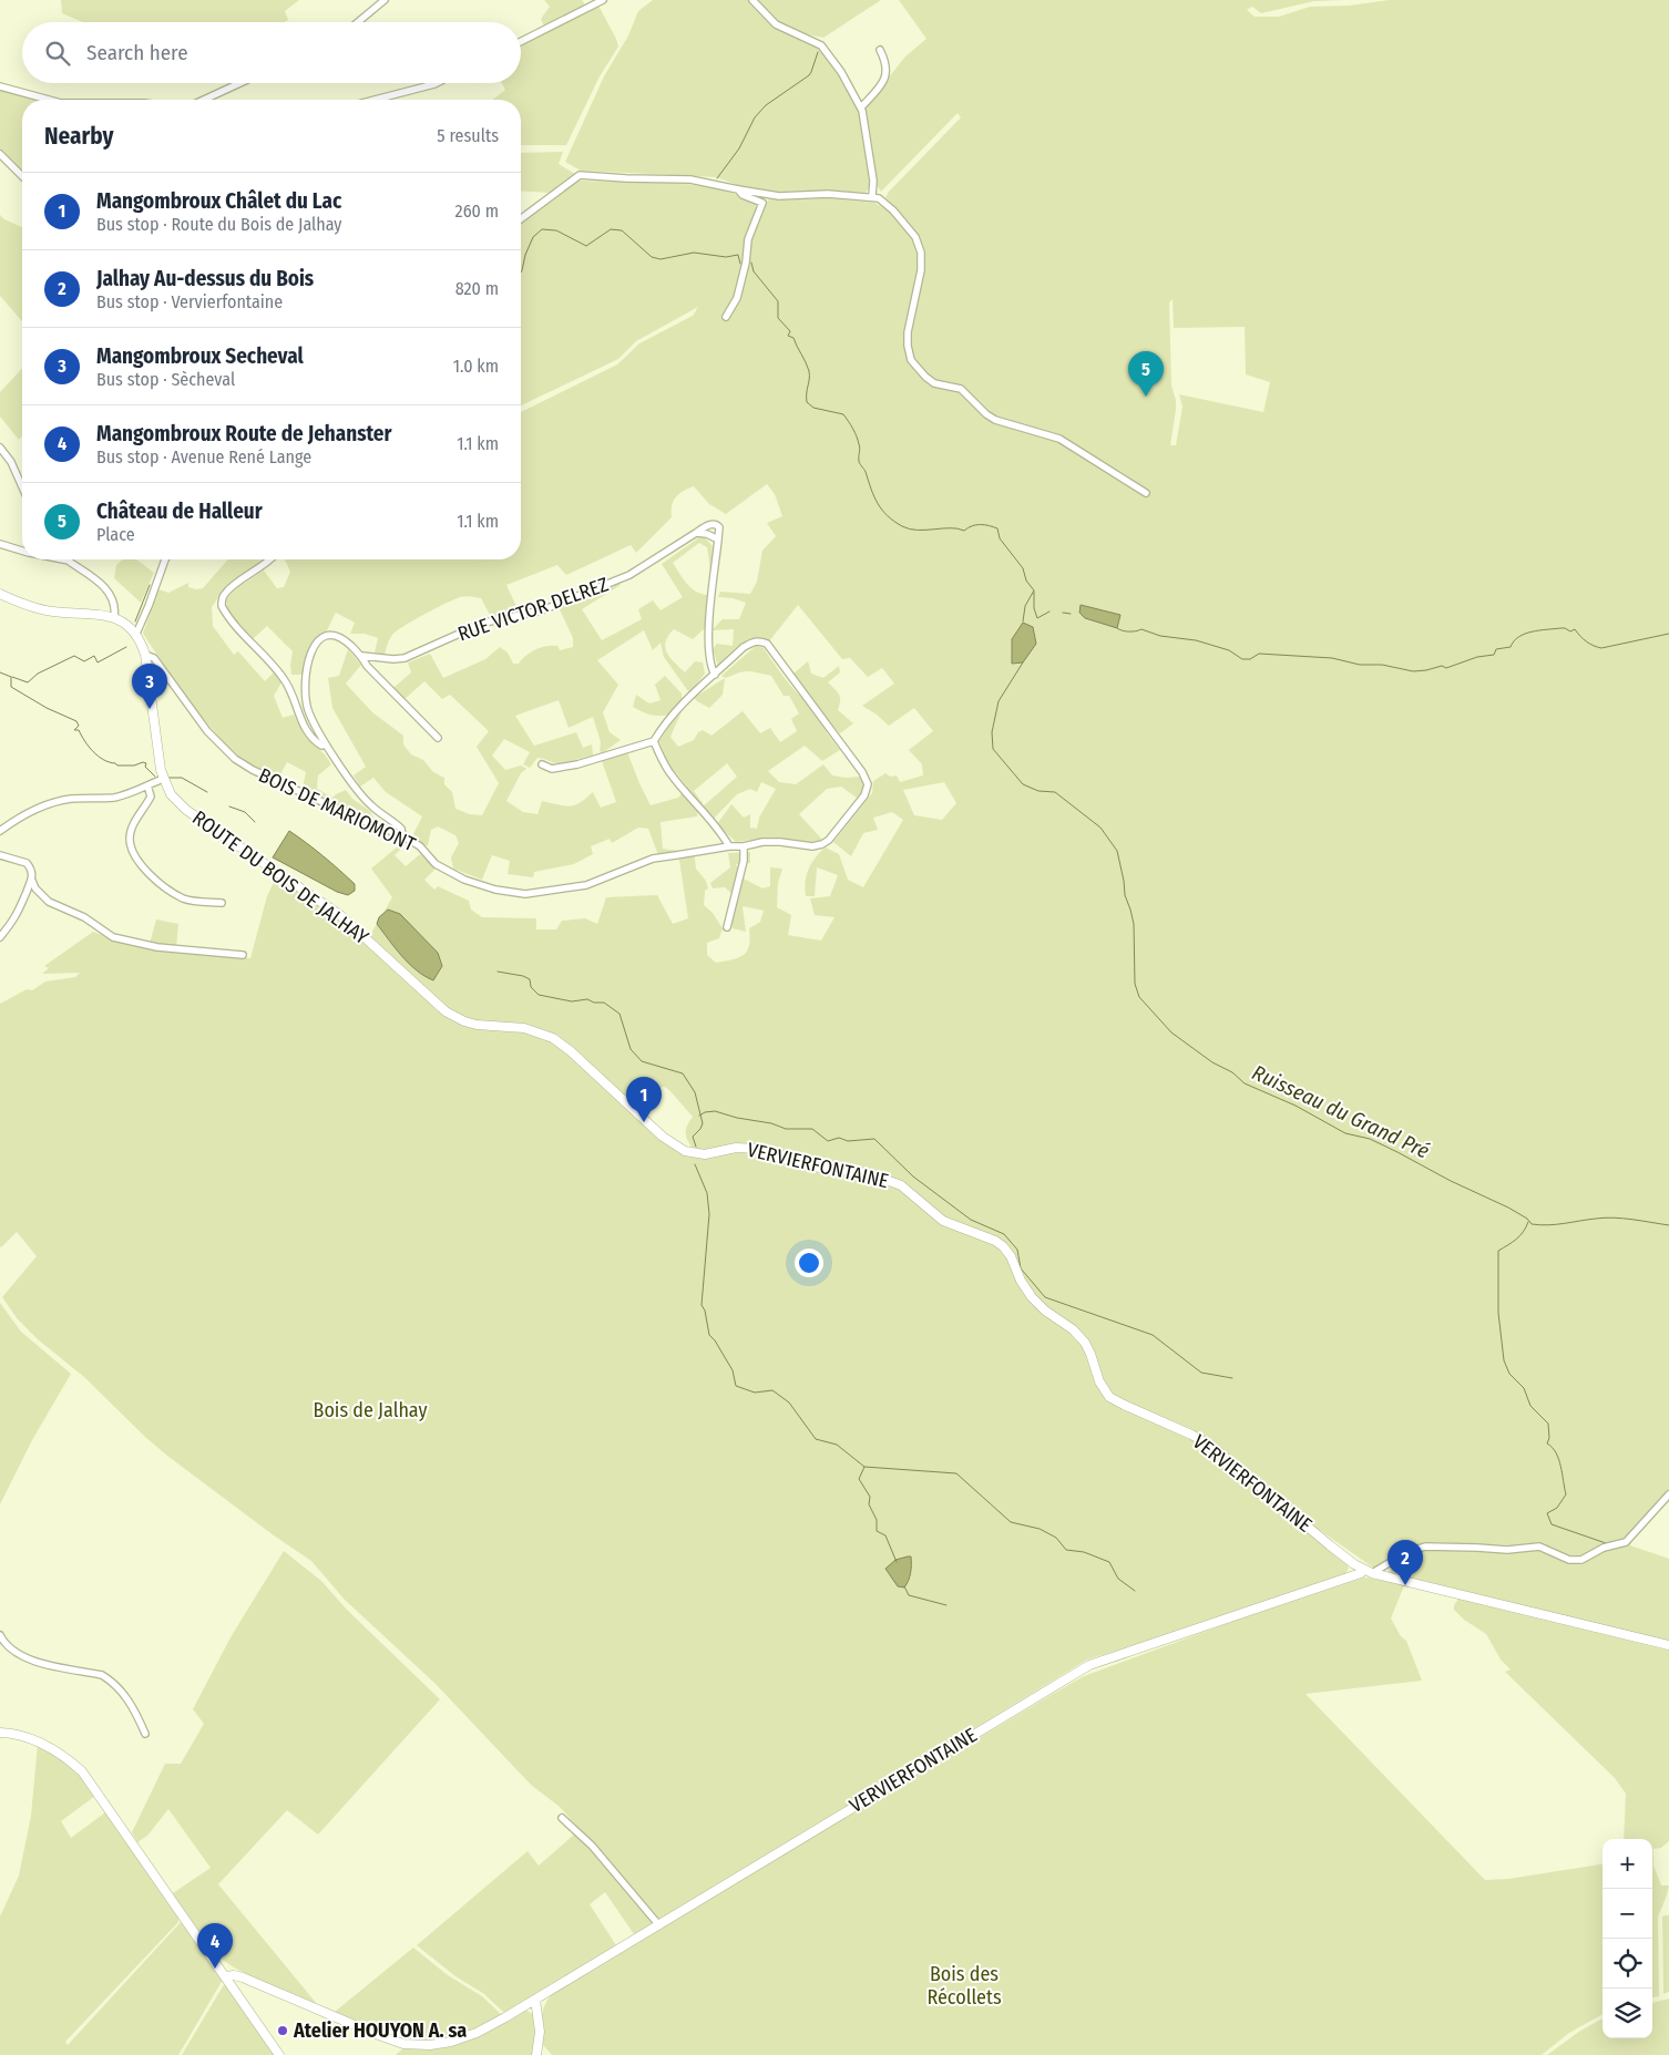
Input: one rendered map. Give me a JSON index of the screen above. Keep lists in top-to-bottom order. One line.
{"streets":{"main road":["ROUTE DU BOIS DE JALHAY","VERVIERFONTAINE"],"street":["RUE VICTOR DELREZ","BOIS DE MARIOMONT"]},"crossings":[["ROUTE DU BOIS DE JALHAY","VERVIERFONTAINE"]],"water":["Ruisseau du Grand Pré"],"parks":["Bois de Jalhay","Bois des Récollets"],"places":["Atelier HOUYON A. sa"],"page":{"search":"Search here","heading":["Nearby","5 results"],"list":[{"mark":"1","name":"Mangombroux Châlet du Lac","note":"Bus stop · Route du Bois de Jalhay","value":"260 m"},{"mark":"2","name":"Jalhay Au-dessus du Bois","note":"Bus stop · Vervierfontaine","value":"820 m"},{"mark":"3","name":"Mangombroux Secheval","note":"Bus stop · Sècheval","value":"1.0 km"},{"mark":"4","name":"Mangombroux Route de Jehanster","note":"Bus stop · Avenue René Lange","value":"1.1 km"},{"mark":"5","name":"Château de Halleur","note":"Place","value":"1.1 km"}],"pins":["5","3","1","2","4"],"map_buttons":["+","−"]}}
